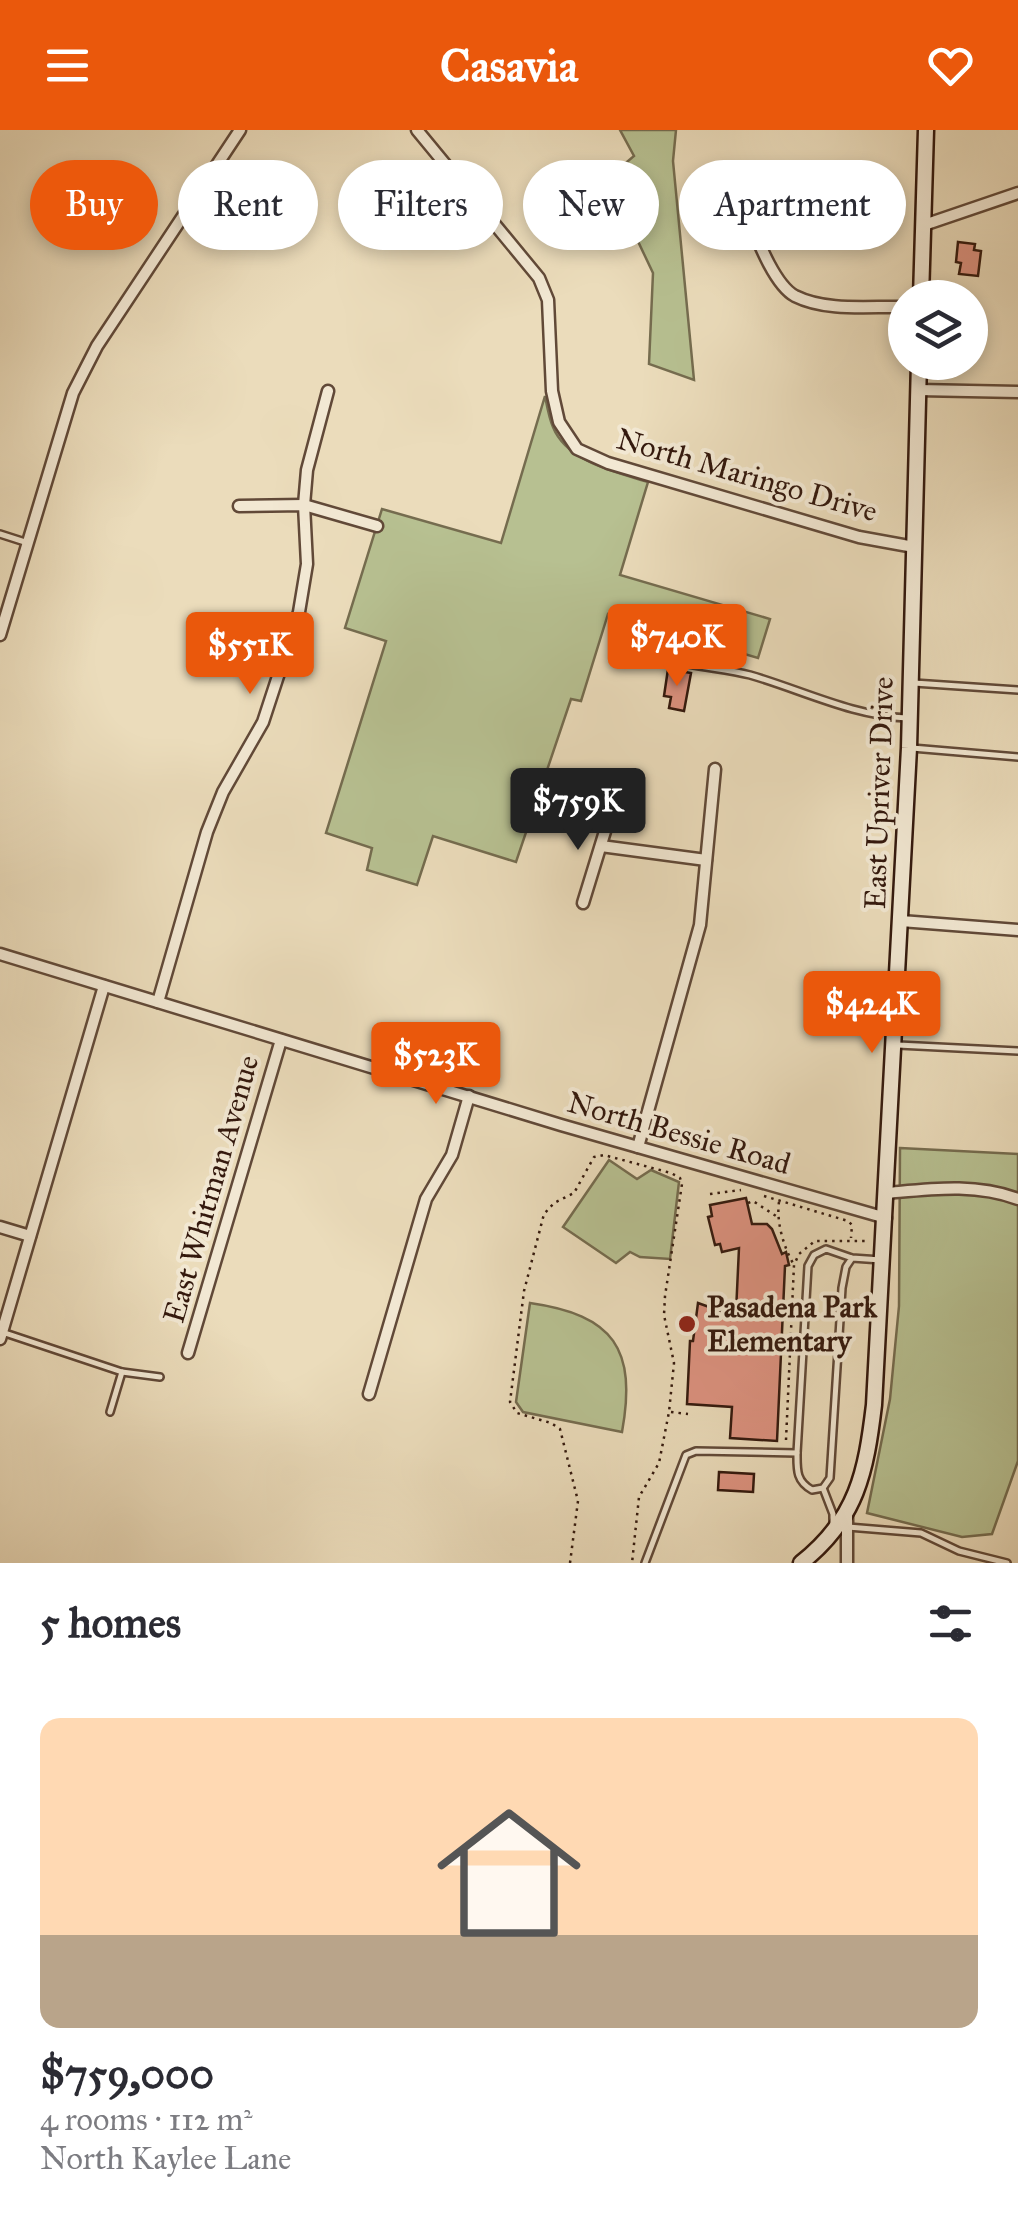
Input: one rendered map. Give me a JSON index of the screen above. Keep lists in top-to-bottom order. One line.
{"streets":{"main road":["East Upriver Drive"],"street":["North Maringo Drive","North Bessie Road","East Whitman Avenue"]},"crossings":[["North Maringo Drive","East Upriver Drive"],["East Upriver Drive","North Bessie Road"],["North Bessie Road","East Whitman Avenue"]],"places":["Pasadena Park Elementary"],"page":{"header":"Casavia","chip":["Buy","Rent","Filters","New","Apartment"],"price":["$740K","$551K","$759K","$424K","$523K"],"heading":"5 homes","list":[{"name":"$759,000","note":"4 rooms · 112 m² · North Kaylee Lane"}]}}
